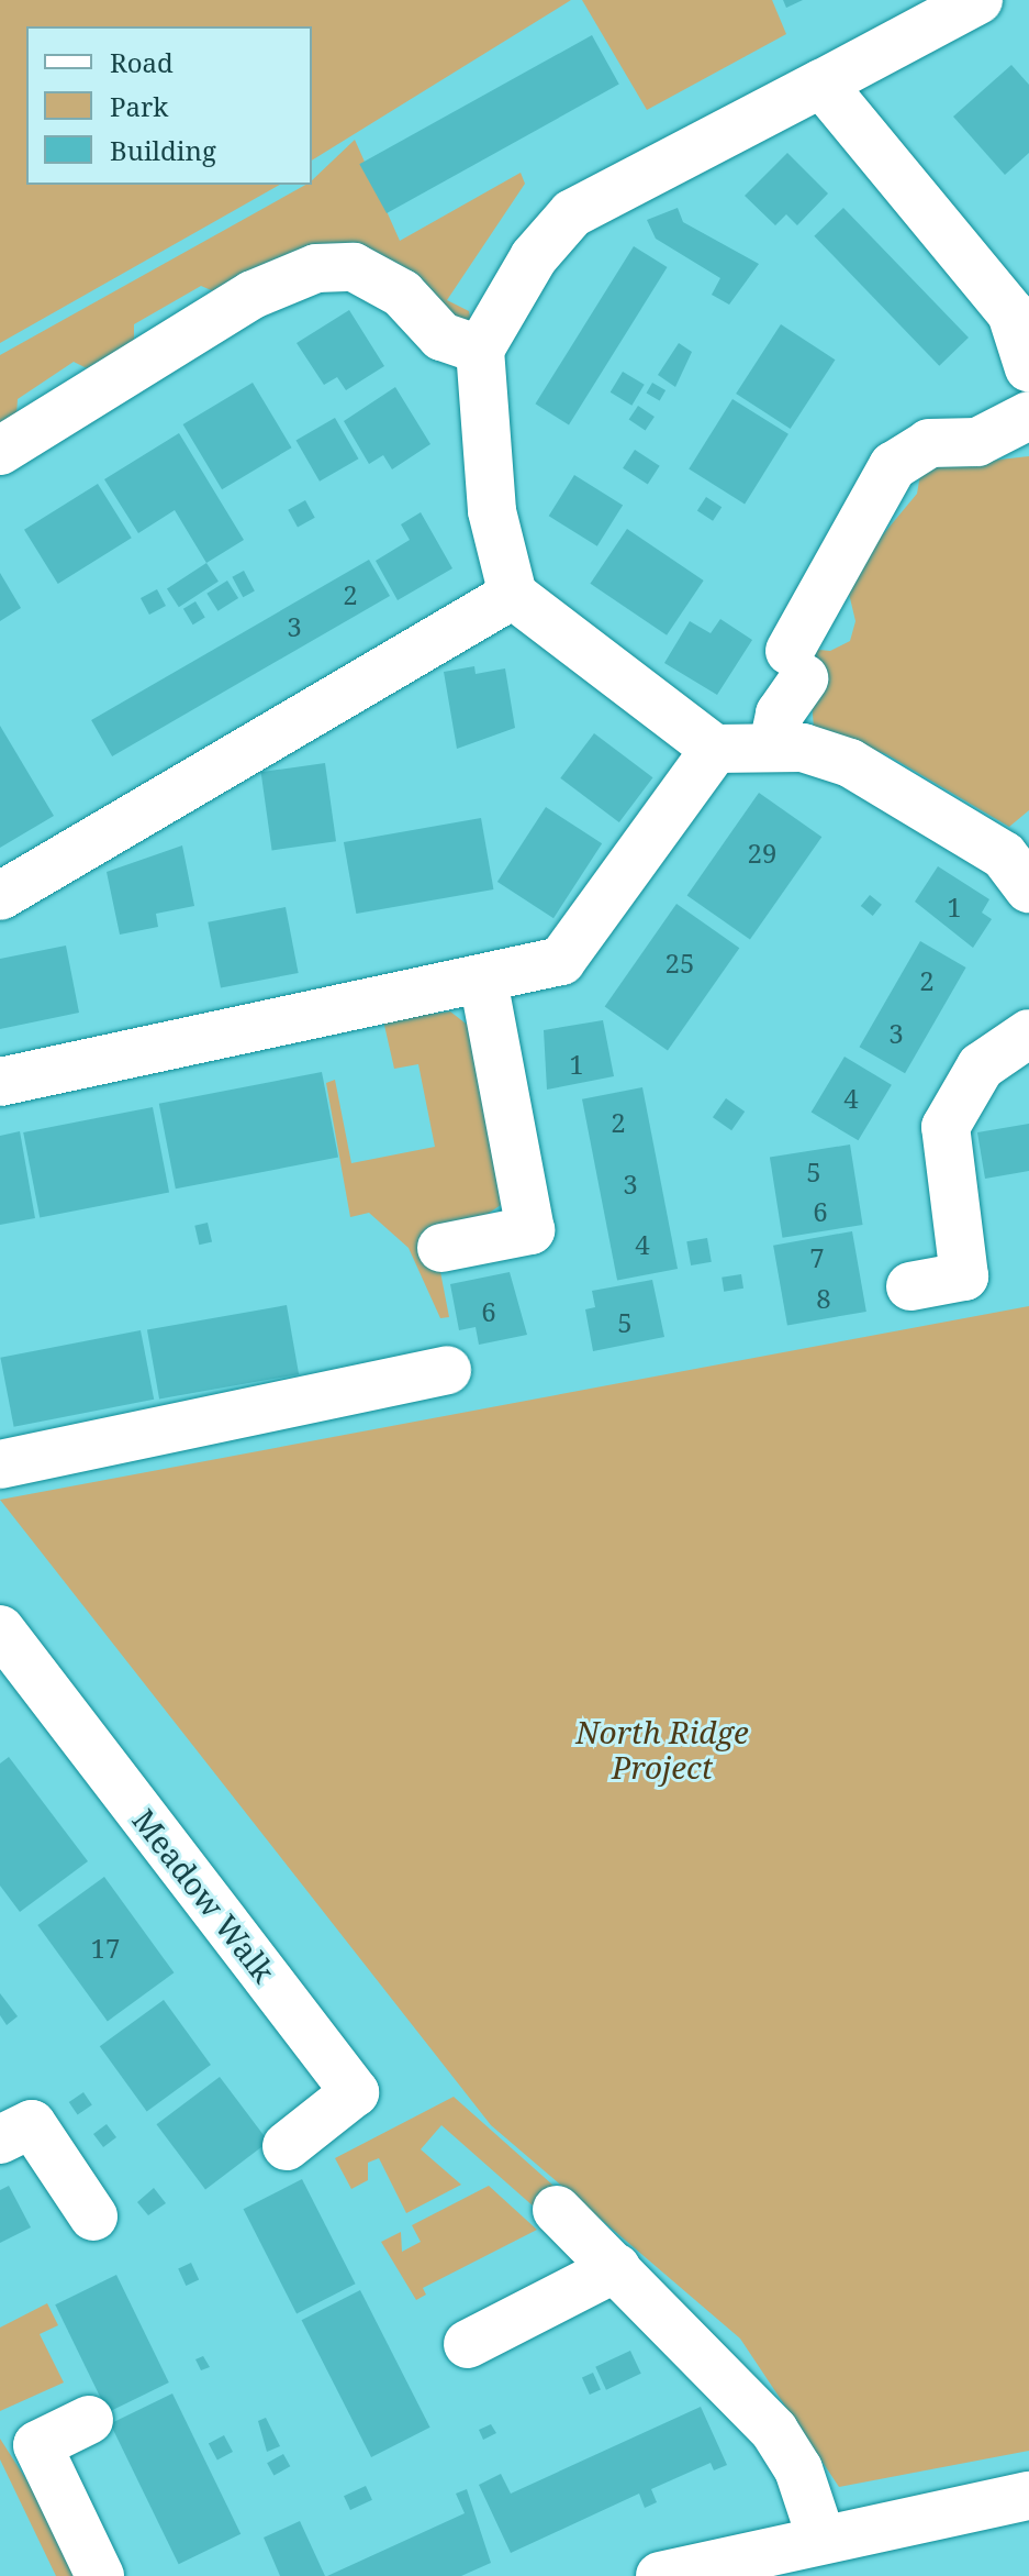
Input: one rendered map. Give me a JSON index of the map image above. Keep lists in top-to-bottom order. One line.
{"streets":{"street":["Meadow Walk"]},"parks":["North Ridge Project"],"house_numbers":["2","3","29","1","25","2","3","1","4","2","5","3","6","4","7","8","6","5","17"],"legend":["Road","Park","Building"]}
